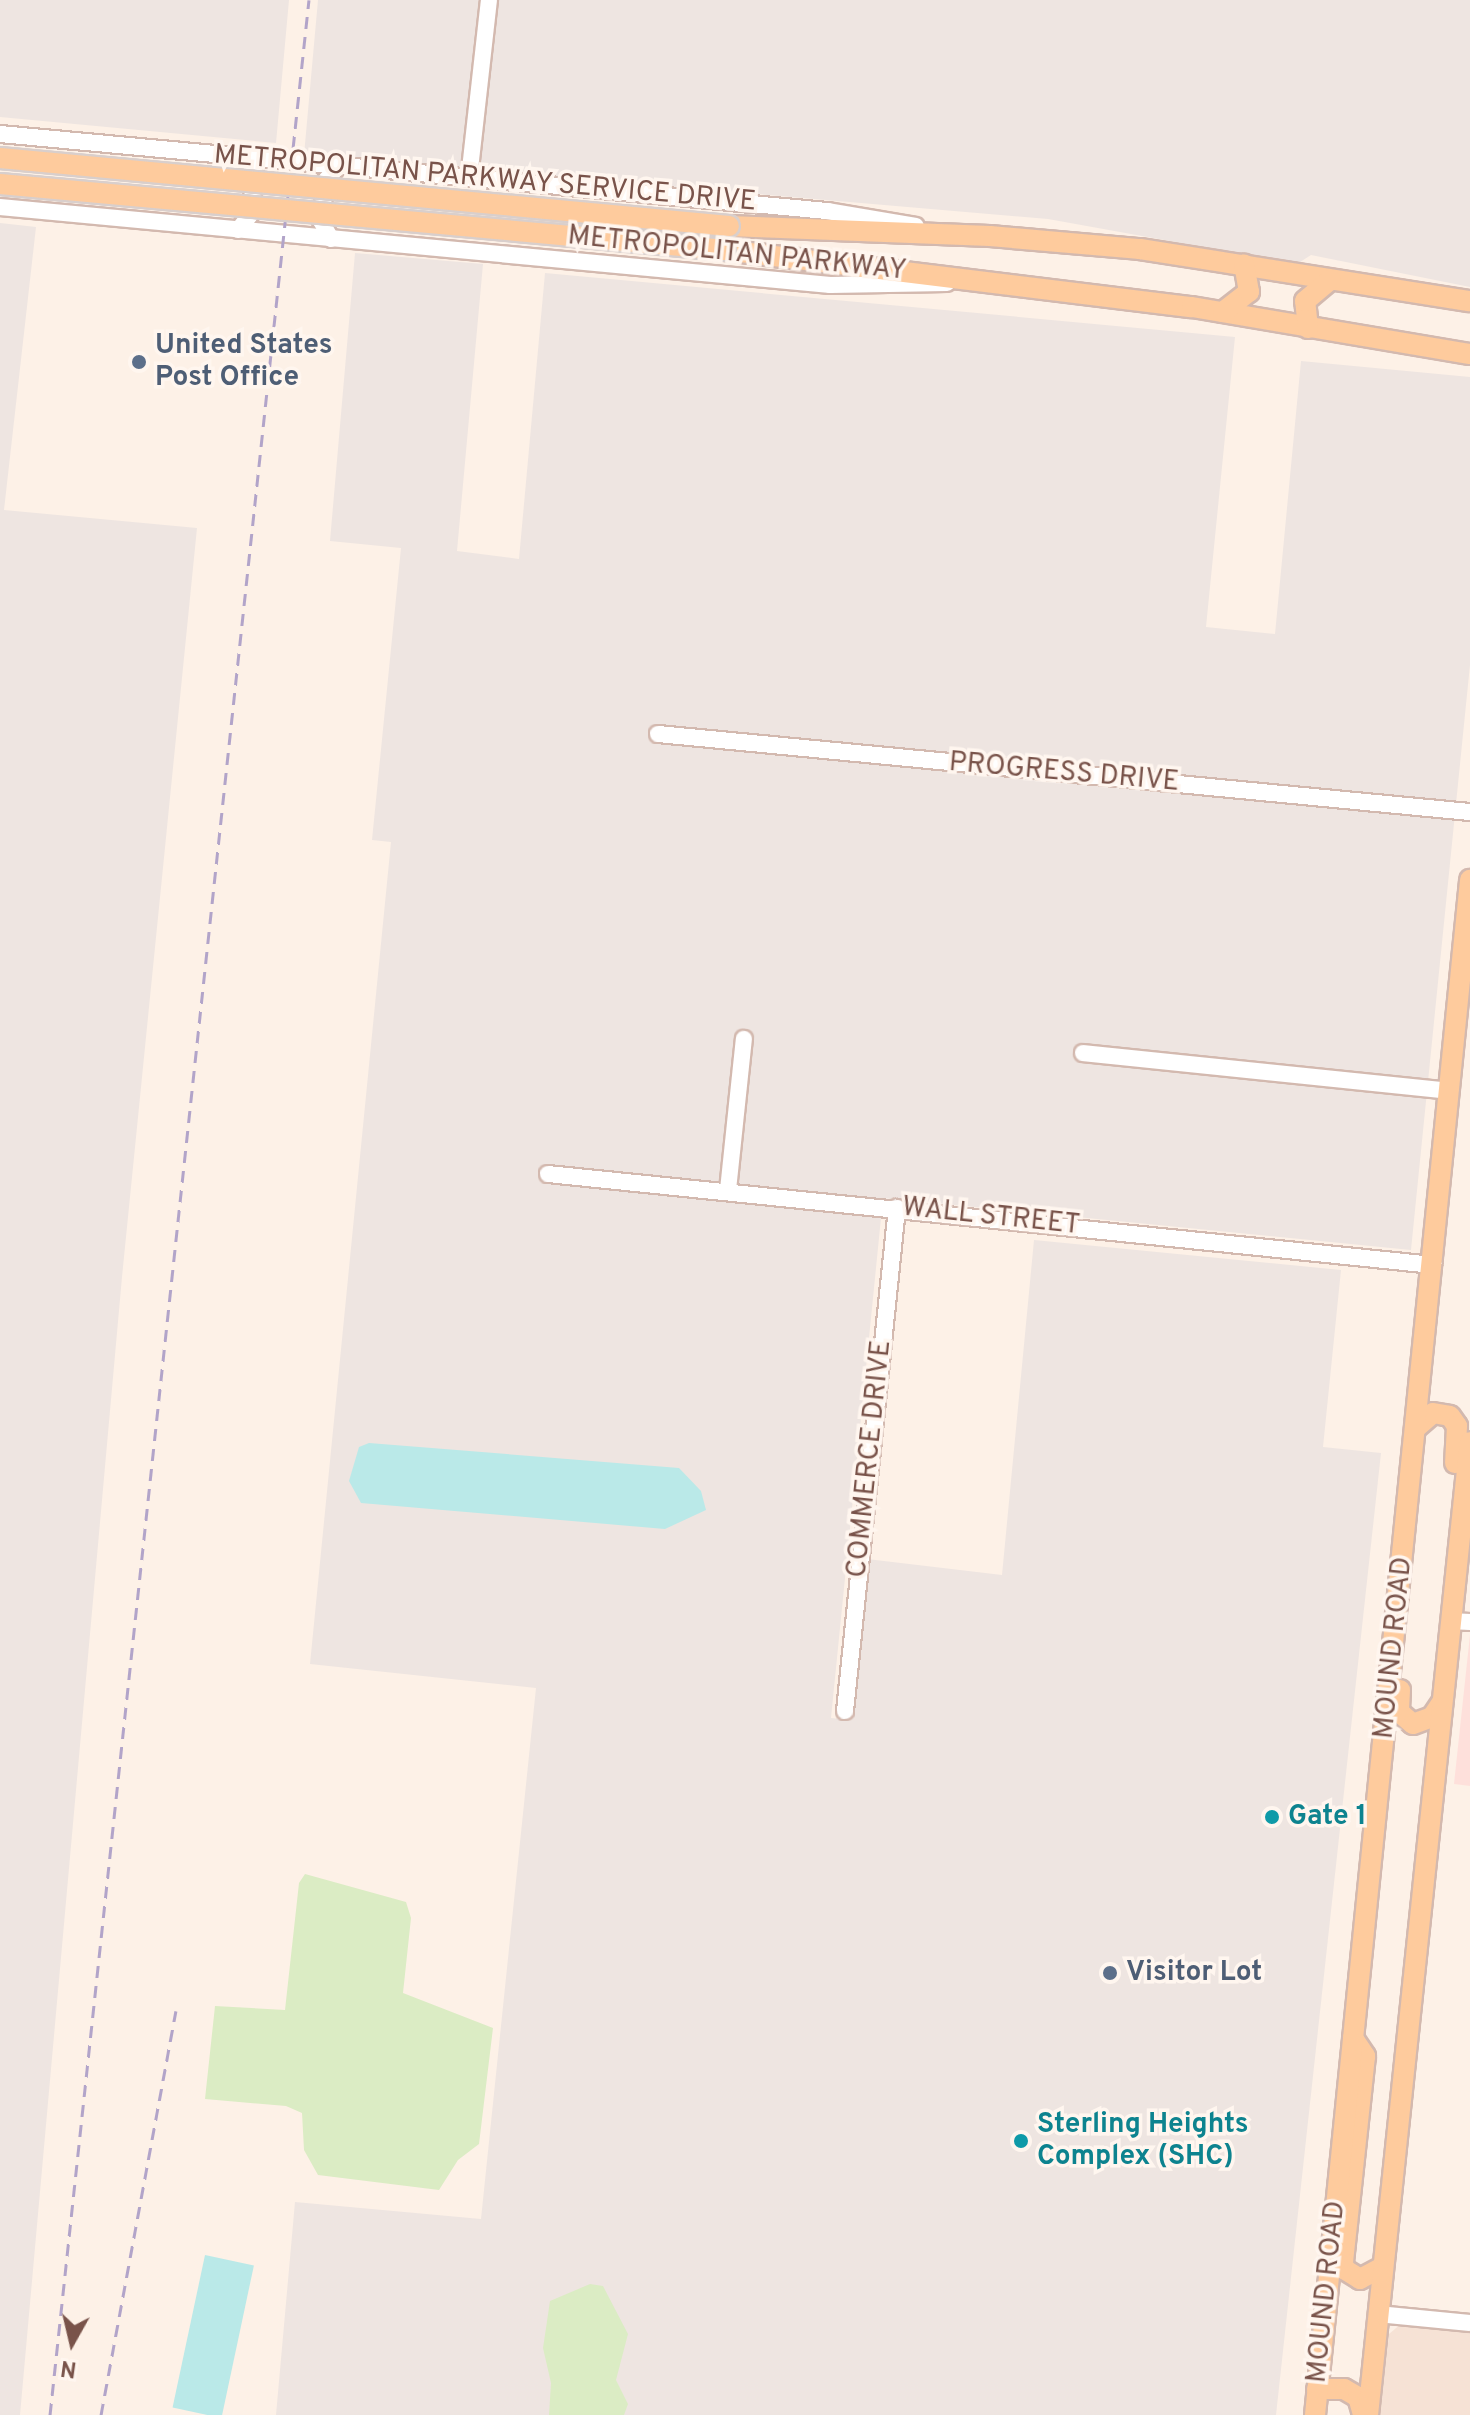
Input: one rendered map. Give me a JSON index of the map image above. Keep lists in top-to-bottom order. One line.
{"streets":{"main road":["METROPOLITAN PARKWAY","MOUND ROAD"],"street":["METROPOLITAN PARKWAY SERVICE DRIVE","PROGRESS DRIVE","WALL STREET","COMMERCE DRIVE"]},"crossings":[["METROPOLITAN PARKWAY SERVICE DRIVE","METROPOLITAN PARKWAY"],["WALL STREET","COMMERCE DRIVE"],["WALL STREET","MOUND ROAD"]],"places":["United States Post Office","Gate 1","Visitor Lot","Sterling Heights Complex (SHC)"],"north":"bottom"}
